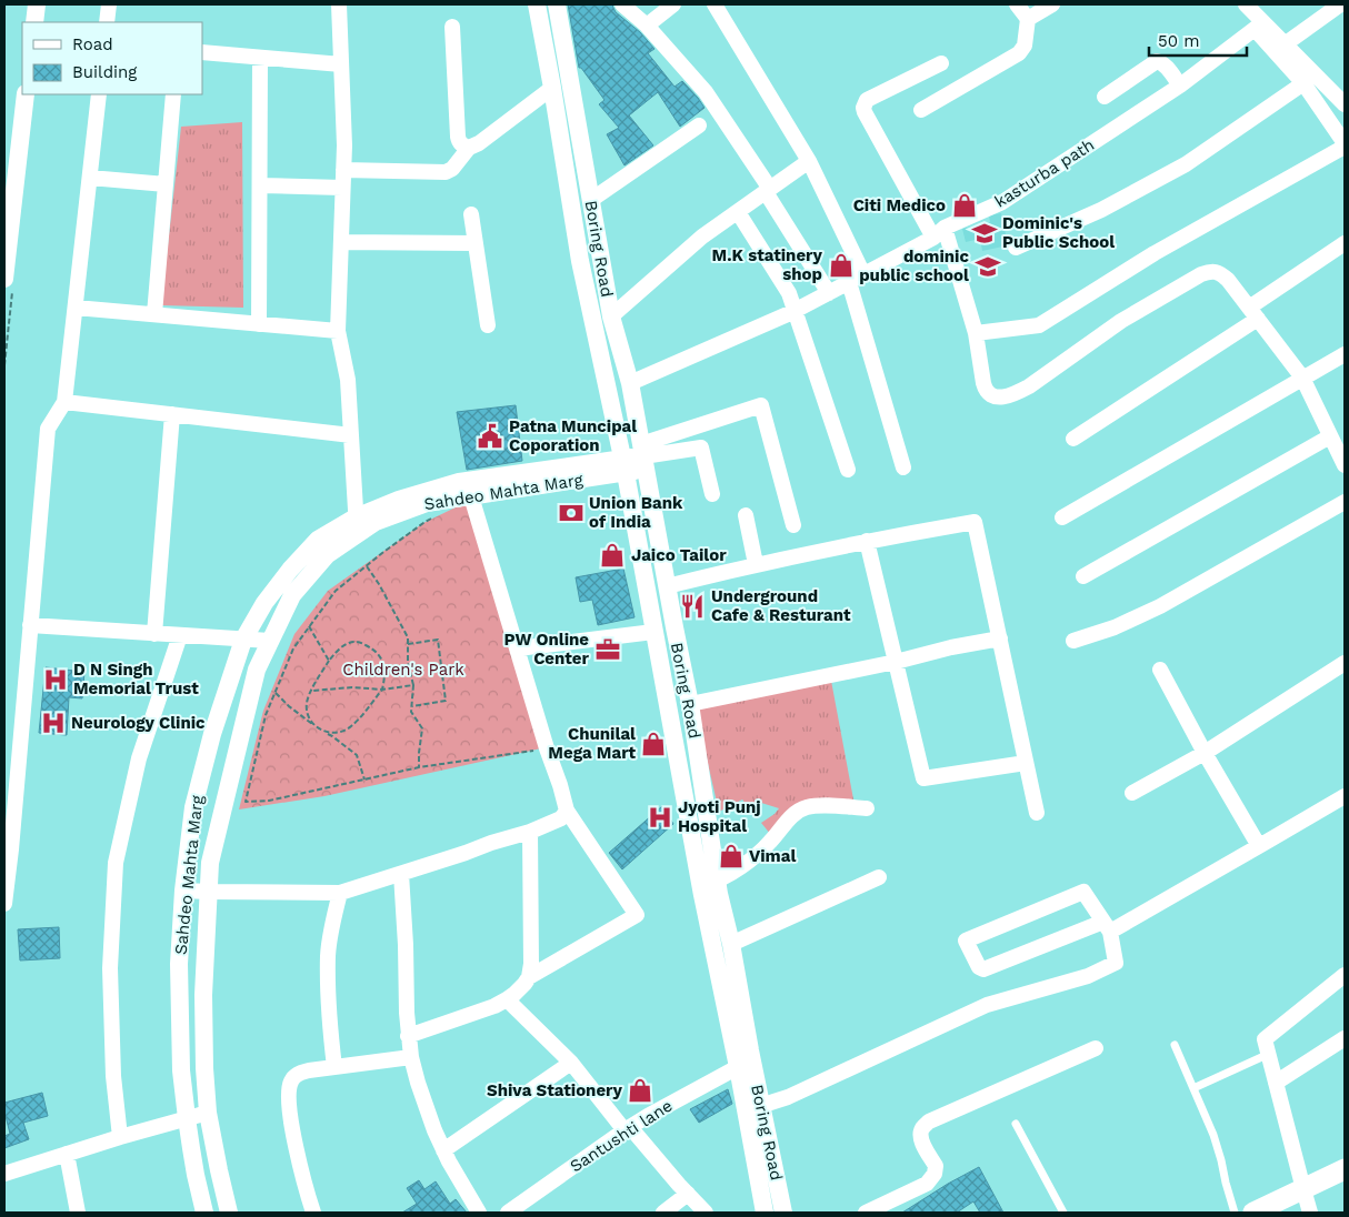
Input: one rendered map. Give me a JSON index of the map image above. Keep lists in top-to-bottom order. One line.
{"streets":{"street":["kasturba path","Boring Road","Sahdeo Mahta Marg","Santushti lane"]},"crossings":[["kasturba path","Boring Road"],["Boring Road","Sahdeo Mahta Marg"]],"parks":["Children's Park"],"places":{"shop":["Citi Medico","M.K statinery shop","Jaico Tailor","Chunilal Mega Mart","Vimal","Shiva Stationery"],"school or university":["Dominic's Public School","dominic public school"],"public building":["Patna Muncipal Coporation"],"bank":["Union Bank of India"],"restaurant":["Underground Cafe & Resturant"],"office":["PW Online Center"],"hospital":["D N Singh Memorial Trust","Neurology Clinic","Jyoti Punj Hospital"]},"legend":["Road","Building"],"scale_bar":"50 m"}
